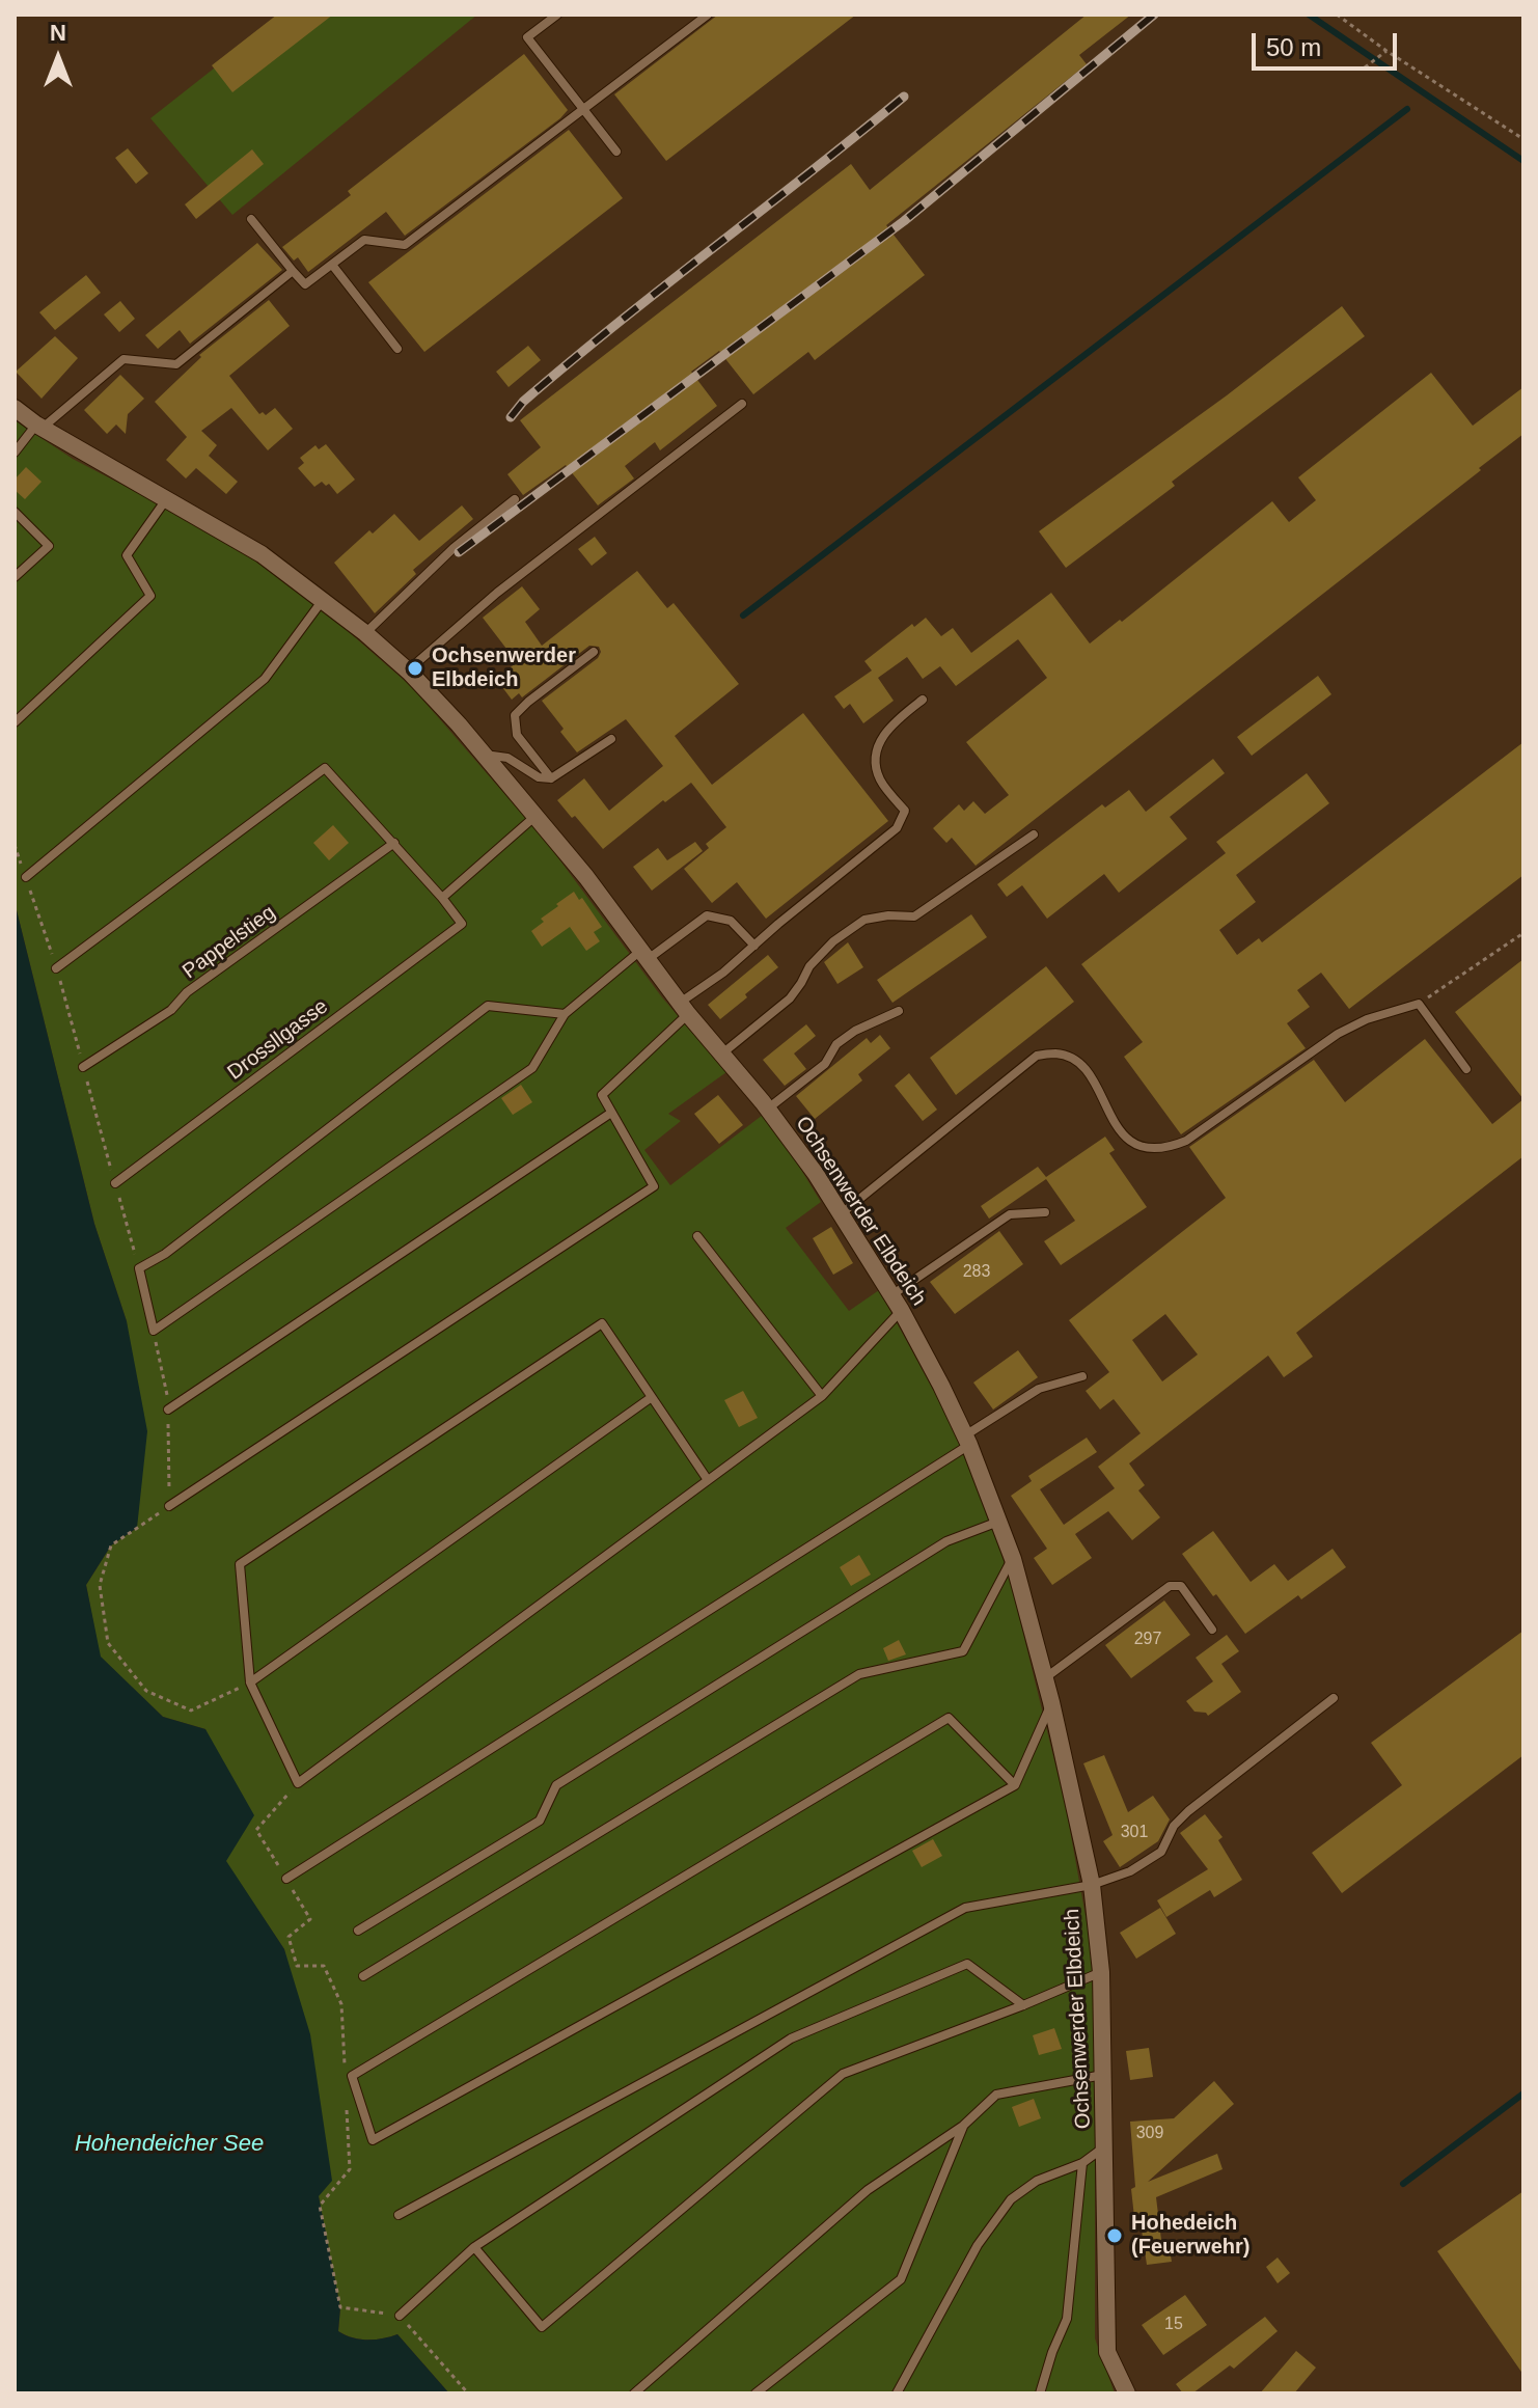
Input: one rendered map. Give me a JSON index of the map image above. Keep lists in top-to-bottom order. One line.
{"streets":{"street":["Ochsenwerder Elbdeich"],"lane":["Pappelstieg","Drossllgasse"]},"water":["Hohendeicher See"],"places":["Ochsenwerder Elbdeich","Hohedeich (Feuerwehr)"],"house_numbers":["283","297","301","309","15"],"scale_bar":"50 m","north":"top"}
